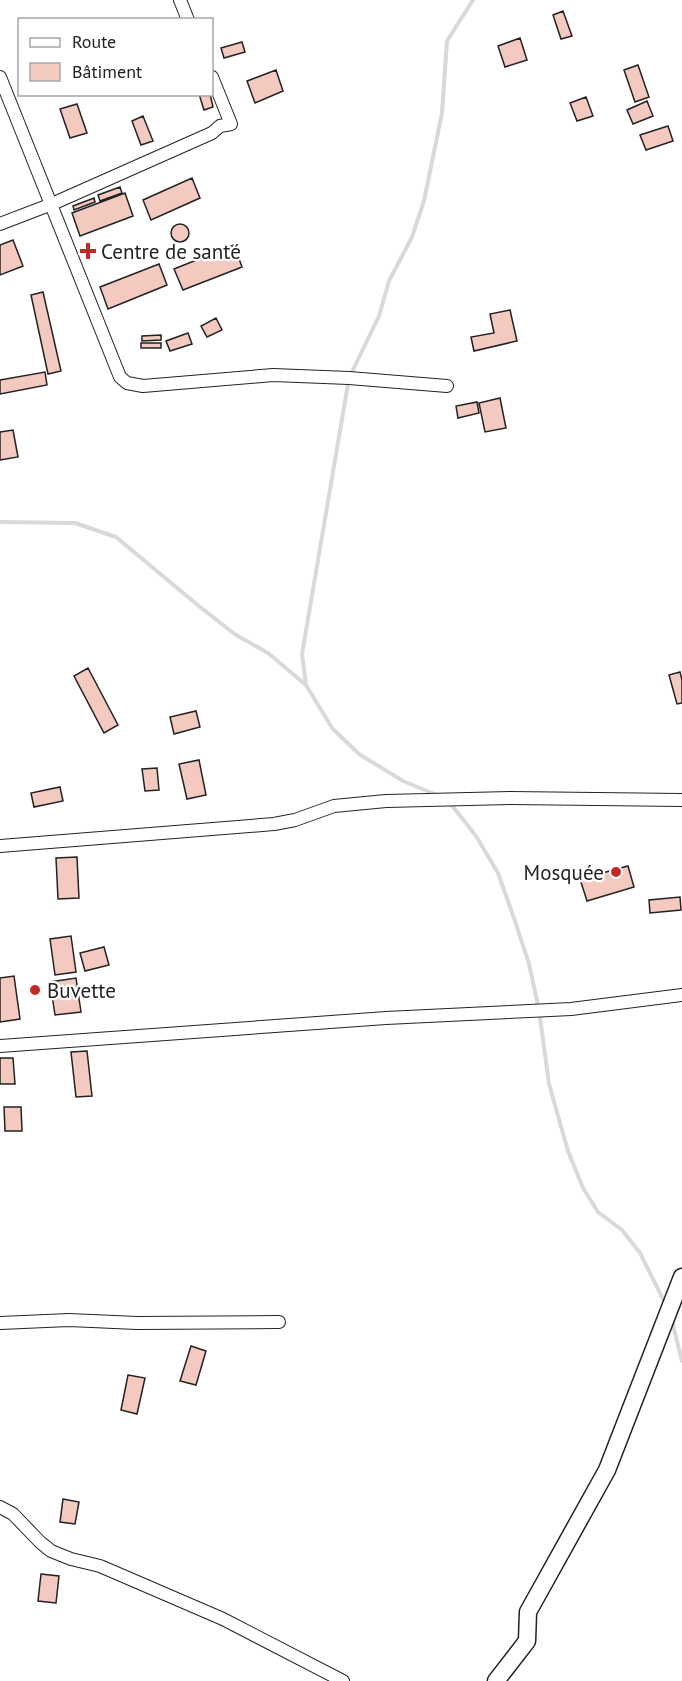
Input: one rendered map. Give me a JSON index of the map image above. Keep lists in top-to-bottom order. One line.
{"places":{"health":["Centre de santé"],"other":["Mosquée","Buvette"]},"legend":["Route","Bâtiment"]}
